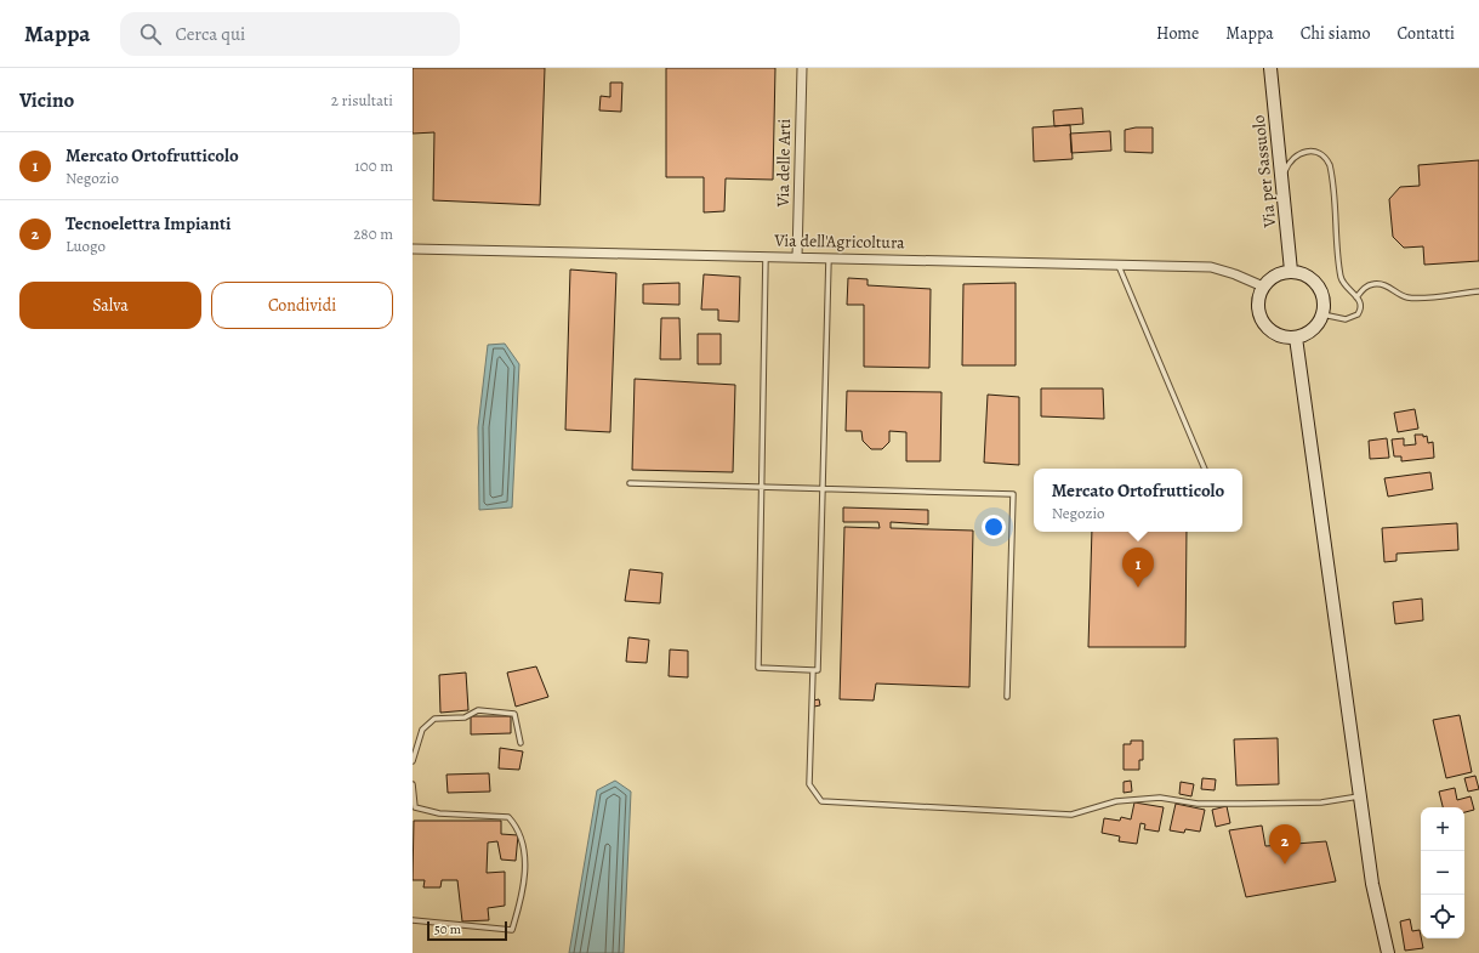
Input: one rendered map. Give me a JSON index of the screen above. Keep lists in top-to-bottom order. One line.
{"streets":{"main road":["Via per Sassuolo"],"street":["Via delle Arti","Via dell'Agricoltura"]},"crossings":[["Via delle Arti","Via dell'Agricoltura"],["Via per Sassuolo","Via dell'Agricoltura"]],"scale_bar":"50 m","page":{"header":"Mappa","search":"Cerca qui","nav":["Home","Mappa","Chi siamo","Contatti"],"heading":["Vicino","2 risultati"],"list":[{"mark":"1","name":"Mercato Ortofrutticolo","note":"Negozio","value":"100 m"},{"mark":"2","name":"Tecnoelettra Impianti","note":"Luogo","value":"280 m"}],"buttons":["Salva","Condividi"],"popup":["Mercato Ortofrutticolo","Negozio"],"pins":["1","2"],"map_buttons":["+","−"],"scale":"50 m"}}
